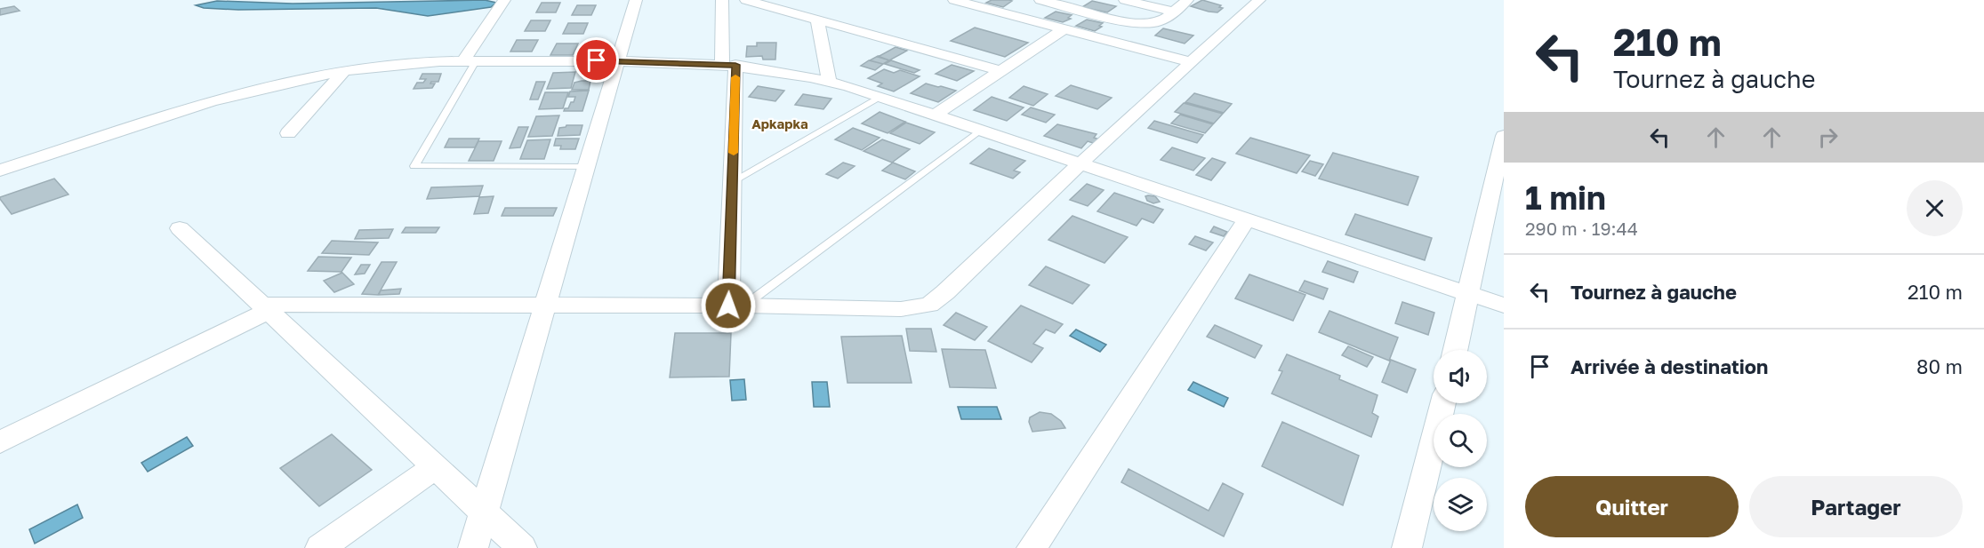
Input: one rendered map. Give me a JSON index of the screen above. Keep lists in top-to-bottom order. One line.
{"districts":["Apkapka"],"page":{"turn":["210 m","Tournez à gauche"],"heading":["1 min","290 m · 19:44"],"list":[{"name":"Tournez à gauche","value":"210 m"},{"name":"Arrivée à destination","value":"80 m"}],"buttons":["Quitter","Partager"]}}
